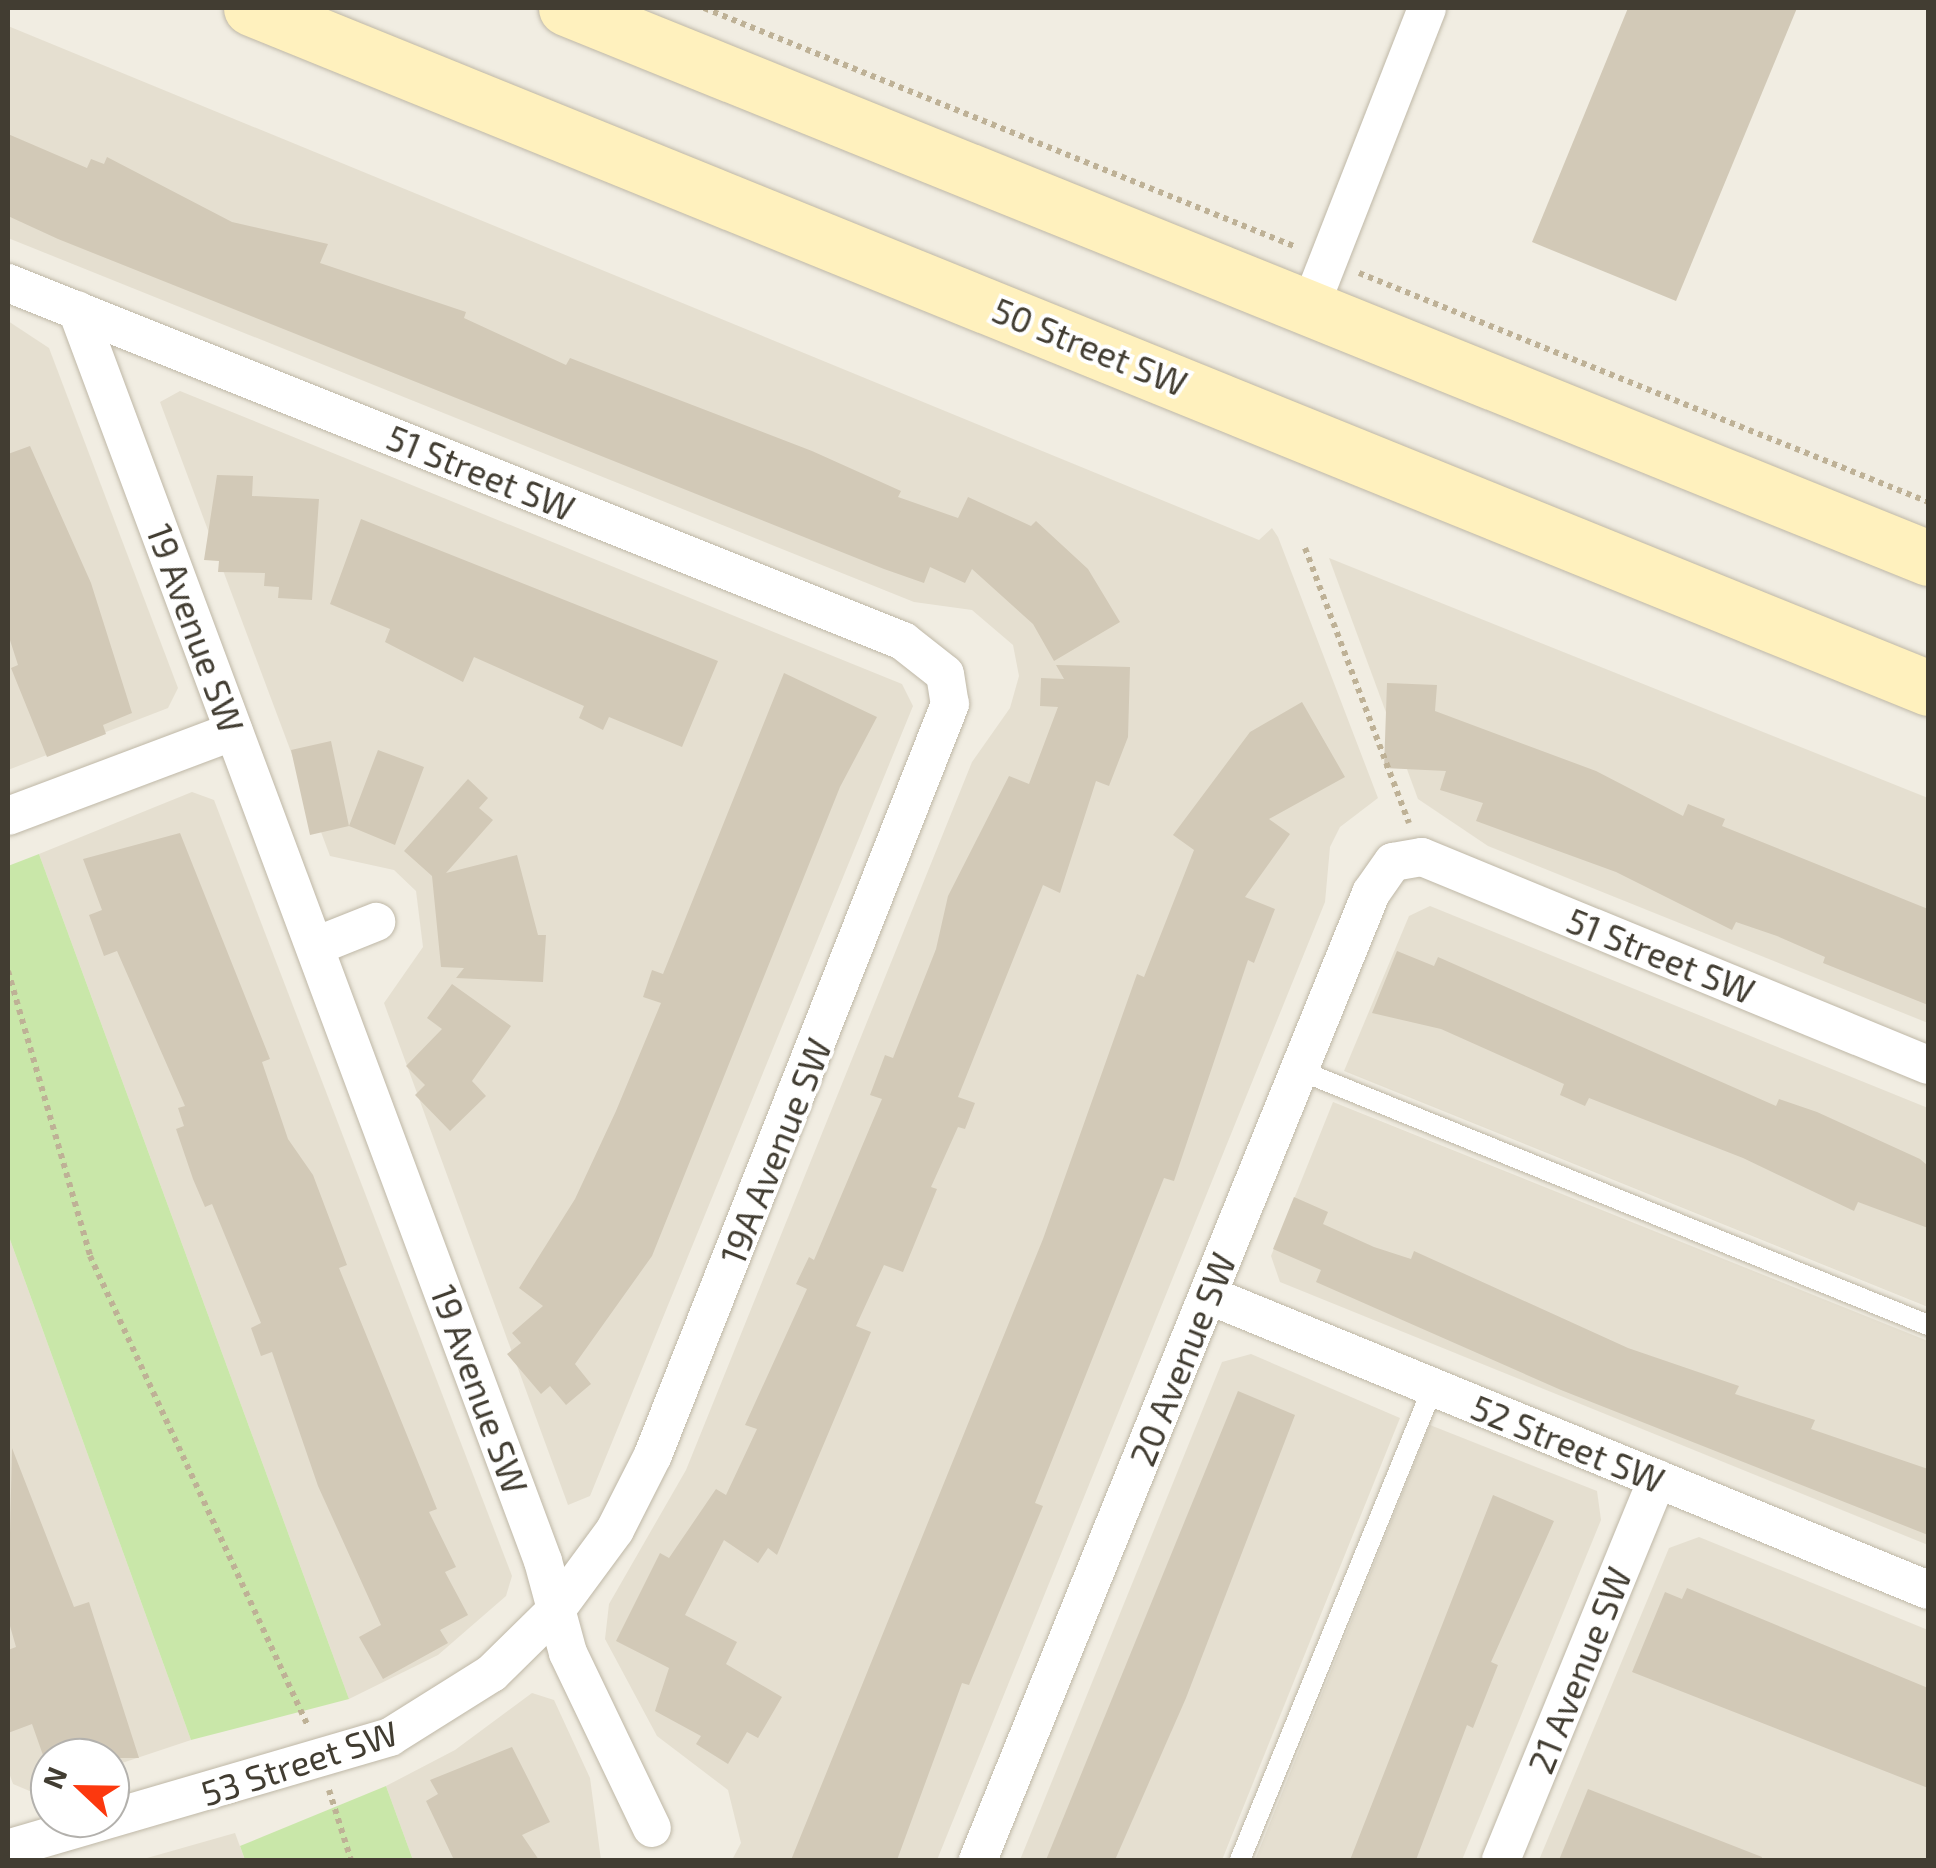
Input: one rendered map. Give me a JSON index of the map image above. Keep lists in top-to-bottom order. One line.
{"streets":{"main road":["50 Street SW"],"street":["51 Street SW","19 Avenue SW","19A Avenue SW","20 Avenue SW","52 Street SW","21 Avenue SW","53 Street SW"]},"crossings":[["51 Street SW","19 Avenue SW"],["51 Street SW","19A Avenue SW"],["51 Street SW","20 Avenue SW"],["19 Avenue SW","19A Avenue SW"],["19 Avenue SW","53 Street SW"],["19A Avenue SW","53 Street SW"],["20 Avenue SW","52 Street SW"],["52 Street SW","21 Avenue SW"]],"north":"left"}
